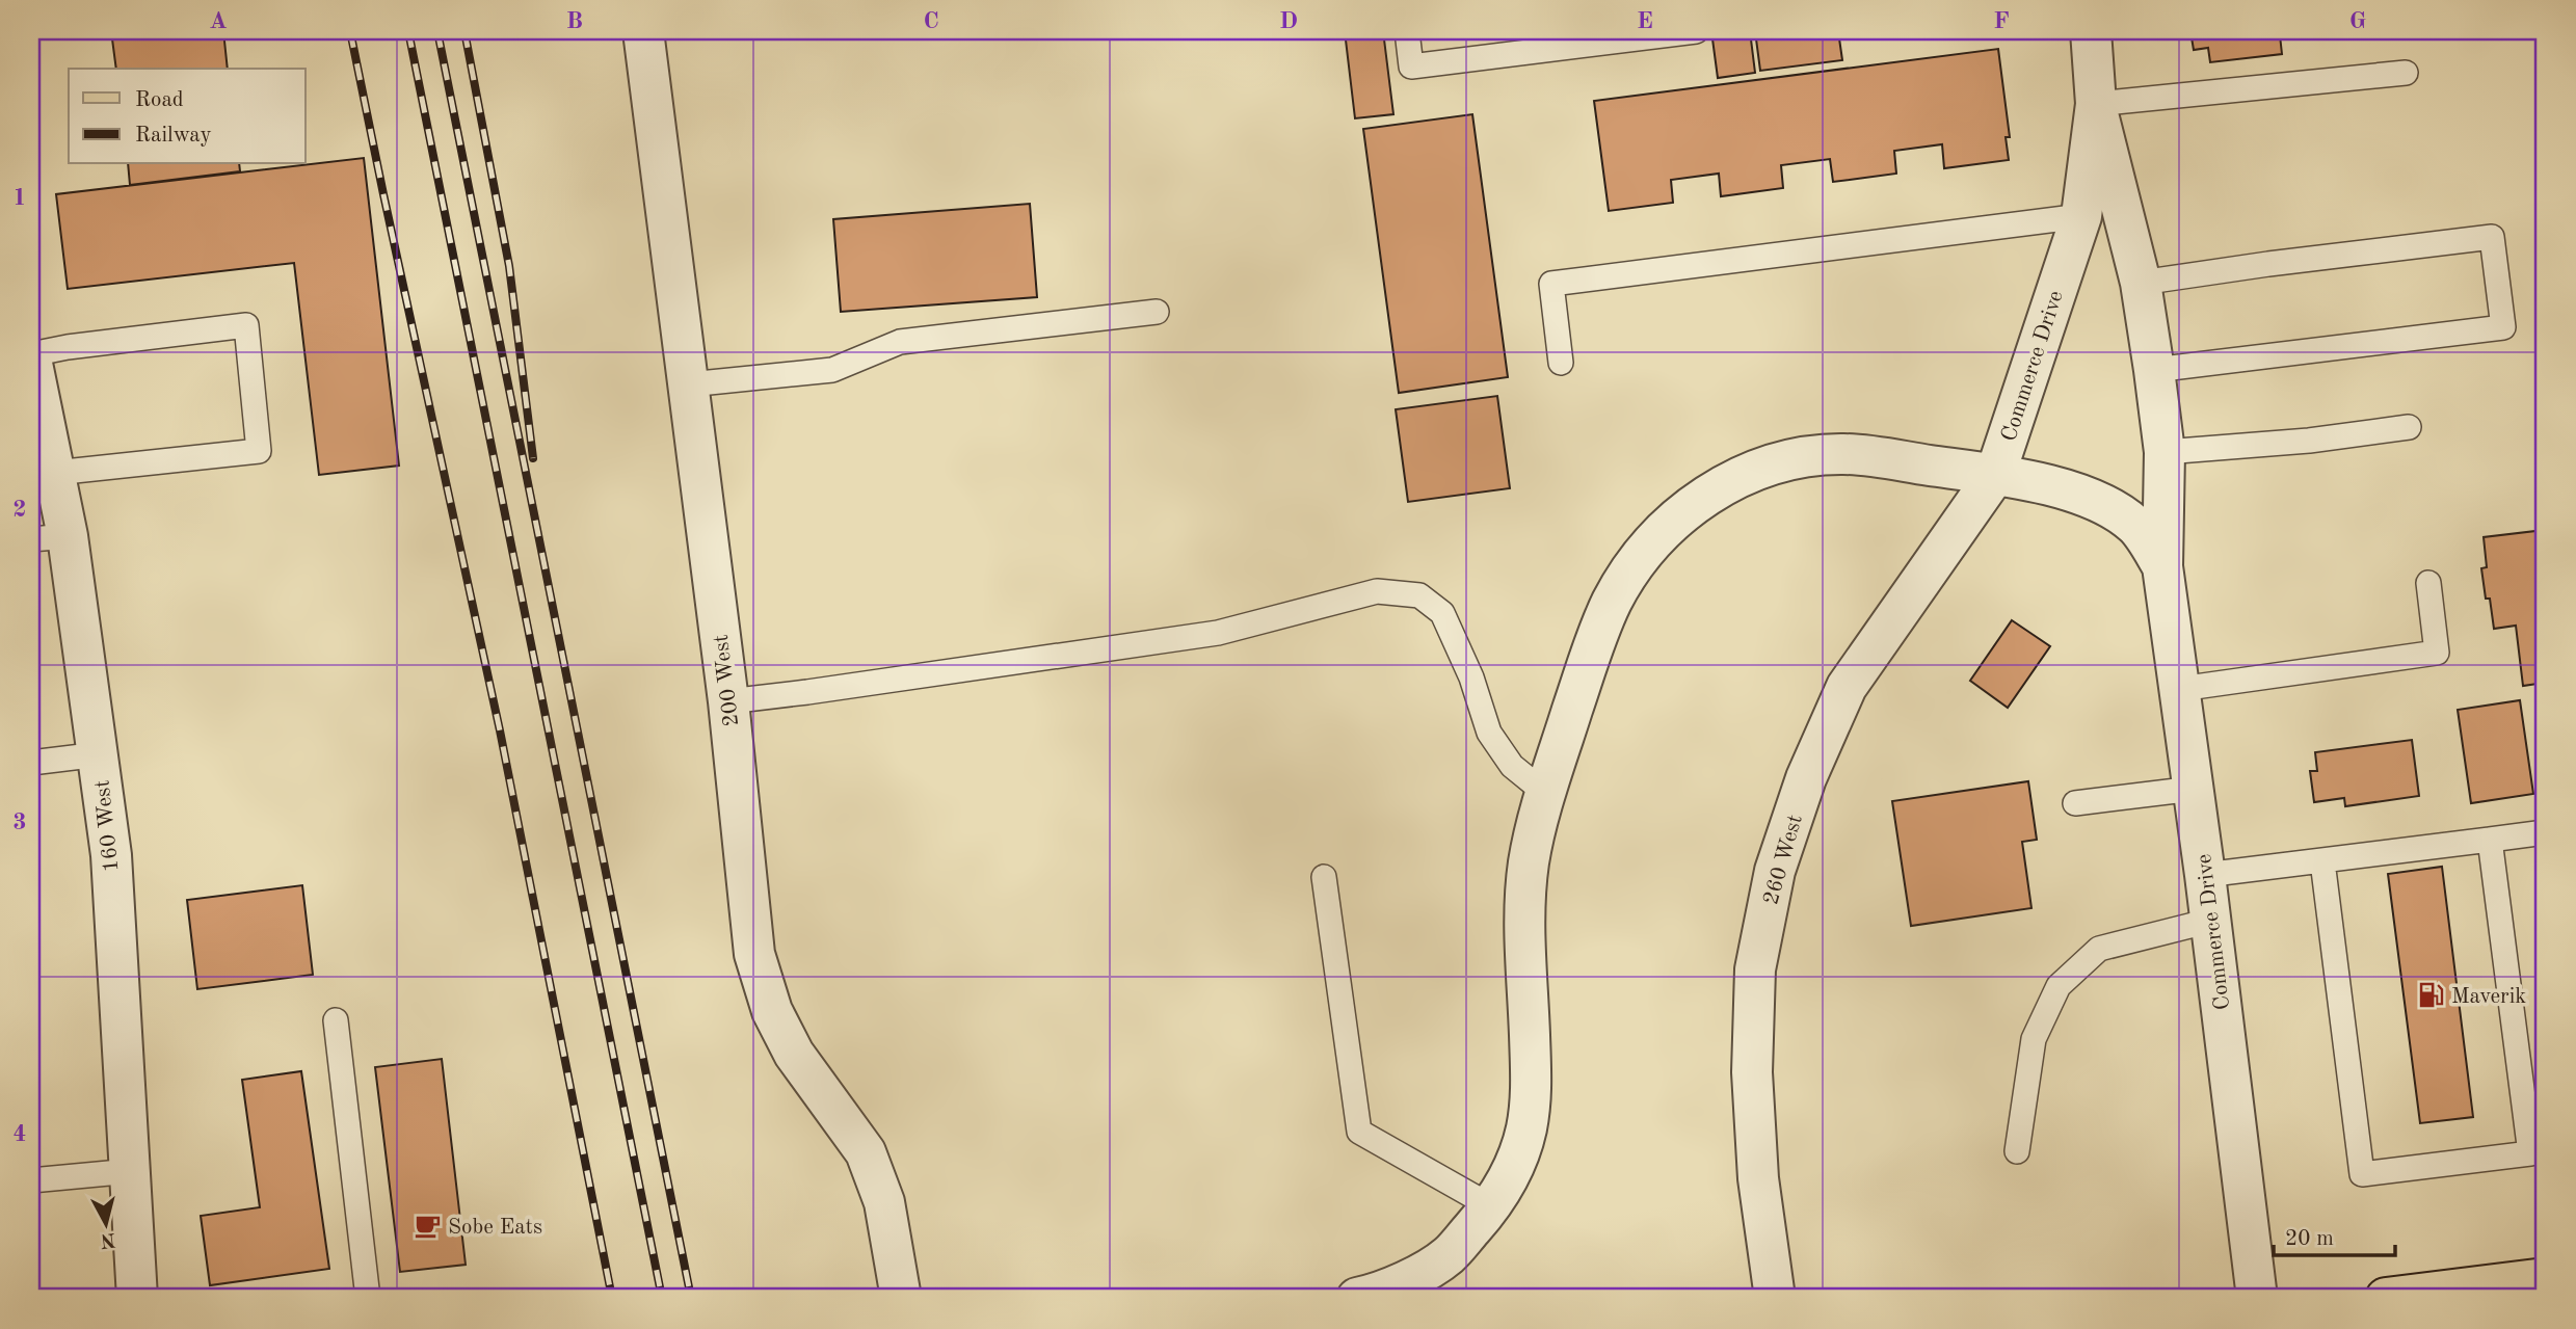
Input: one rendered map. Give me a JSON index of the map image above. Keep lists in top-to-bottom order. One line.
{"streets":{"street":["Commerce Drive","200 West","160 West","260 West"]},"crossings":[["Commerce Drive","260 West"]],"places":{"fuel station":["Maverik"],"cafe":["Sobe Eats"]},"legend":["Road","Railway"],"scale_bar":"20 m","north":"bottom","grid":{"columns":["A","B","C","D","E","F","G"],"rows":["1","2","3","4"]}}
